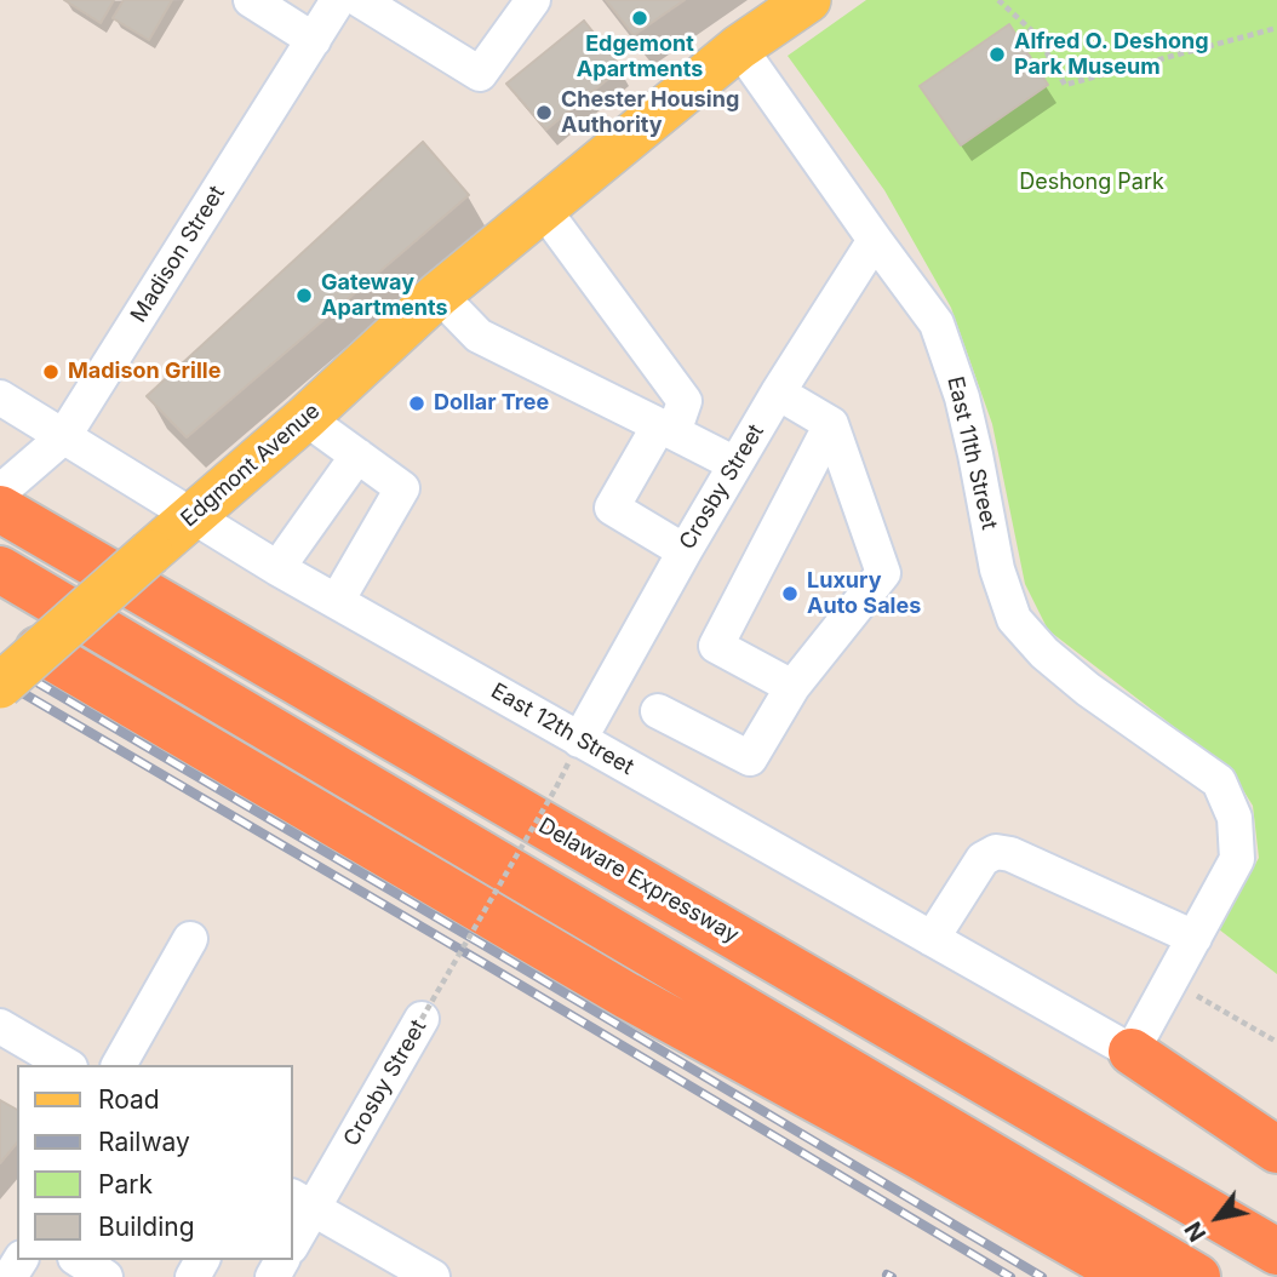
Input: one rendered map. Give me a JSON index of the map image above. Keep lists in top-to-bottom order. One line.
{"streets":{"highway":["Delaware Expressway"],"main road":["Edgmont Avenue"],"street":["Madison Street","East 11th Street","Crosby Street","East 12th Street"]},"crossings":[["Madison Street","East 12th Street"],["Madison Street","Delaware Expressway"],["East 11th Street","Edgmont Avenue"],["East 11th Street","Crosby Street"],["Edgmont Avenue","East 12th Street"],["Crosby Street","East 12th Street"]],"parks":["Deshong Park"],"places":["Edgemont Apartments","Alfred O. Deshong Park Museum","Chester Housing Authority","Gateway Apartments","Madison Grille","Dollar Tree","Luxury Auto Sales"],"legend":["Road","Railway","Park","Building"],"north":"bottom left"}
